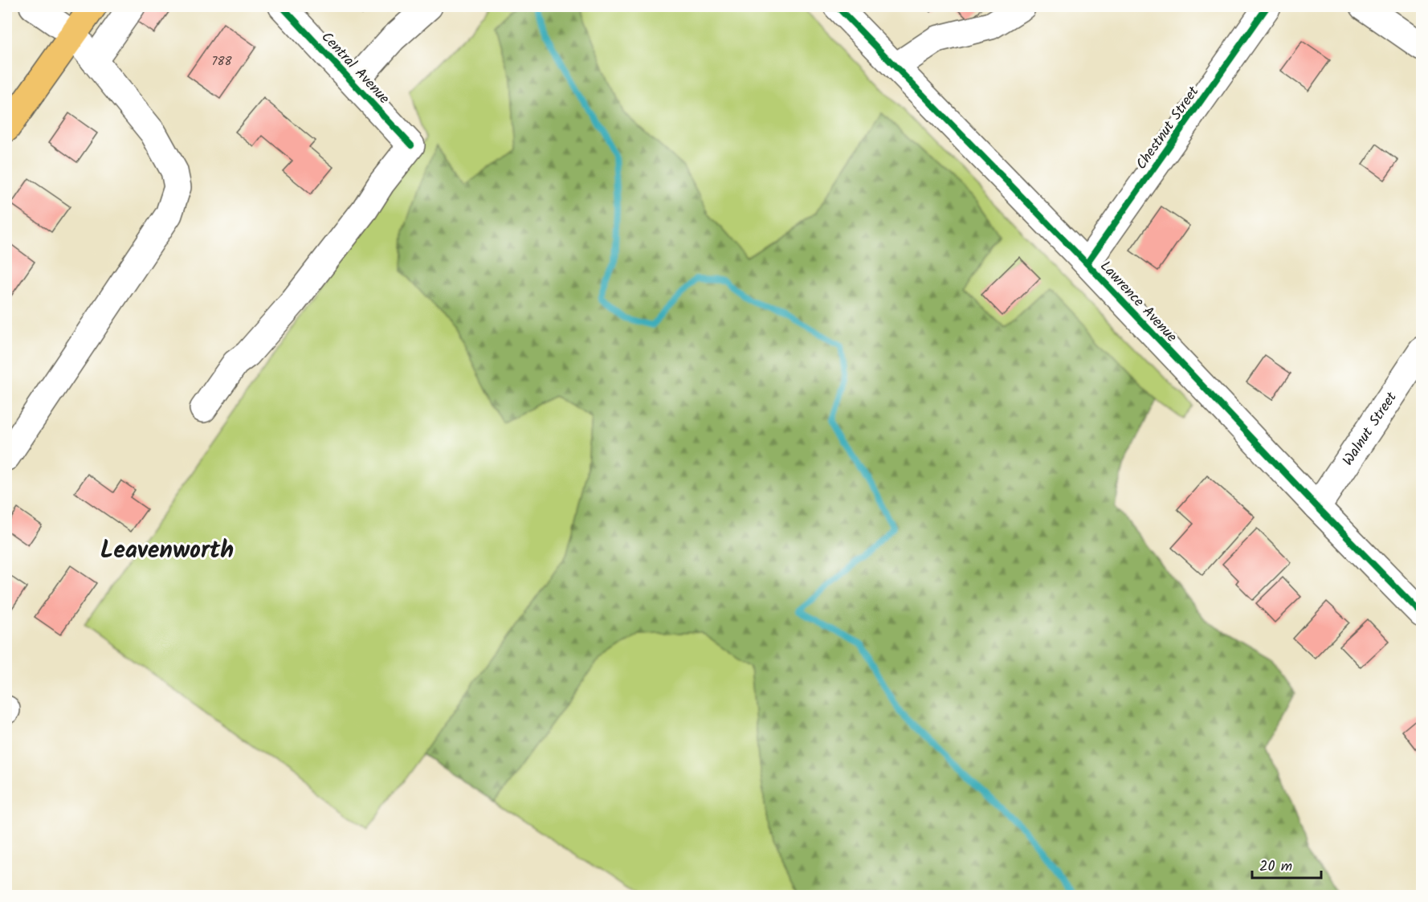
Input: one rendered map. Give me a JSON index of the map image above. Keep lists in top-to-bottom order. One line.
{"streets":{"street":["Central Avenue","Chestnut Street","Lawrence Avenue","Walnut Street"]},"crossings":[["Chestnut Street","Lawrence Avenue"],["Lawrence Avenue","Walnut Street"]],"districts":["Leavenworth"],"house_numbers":["788"],"scale_bar":"20 m"}
